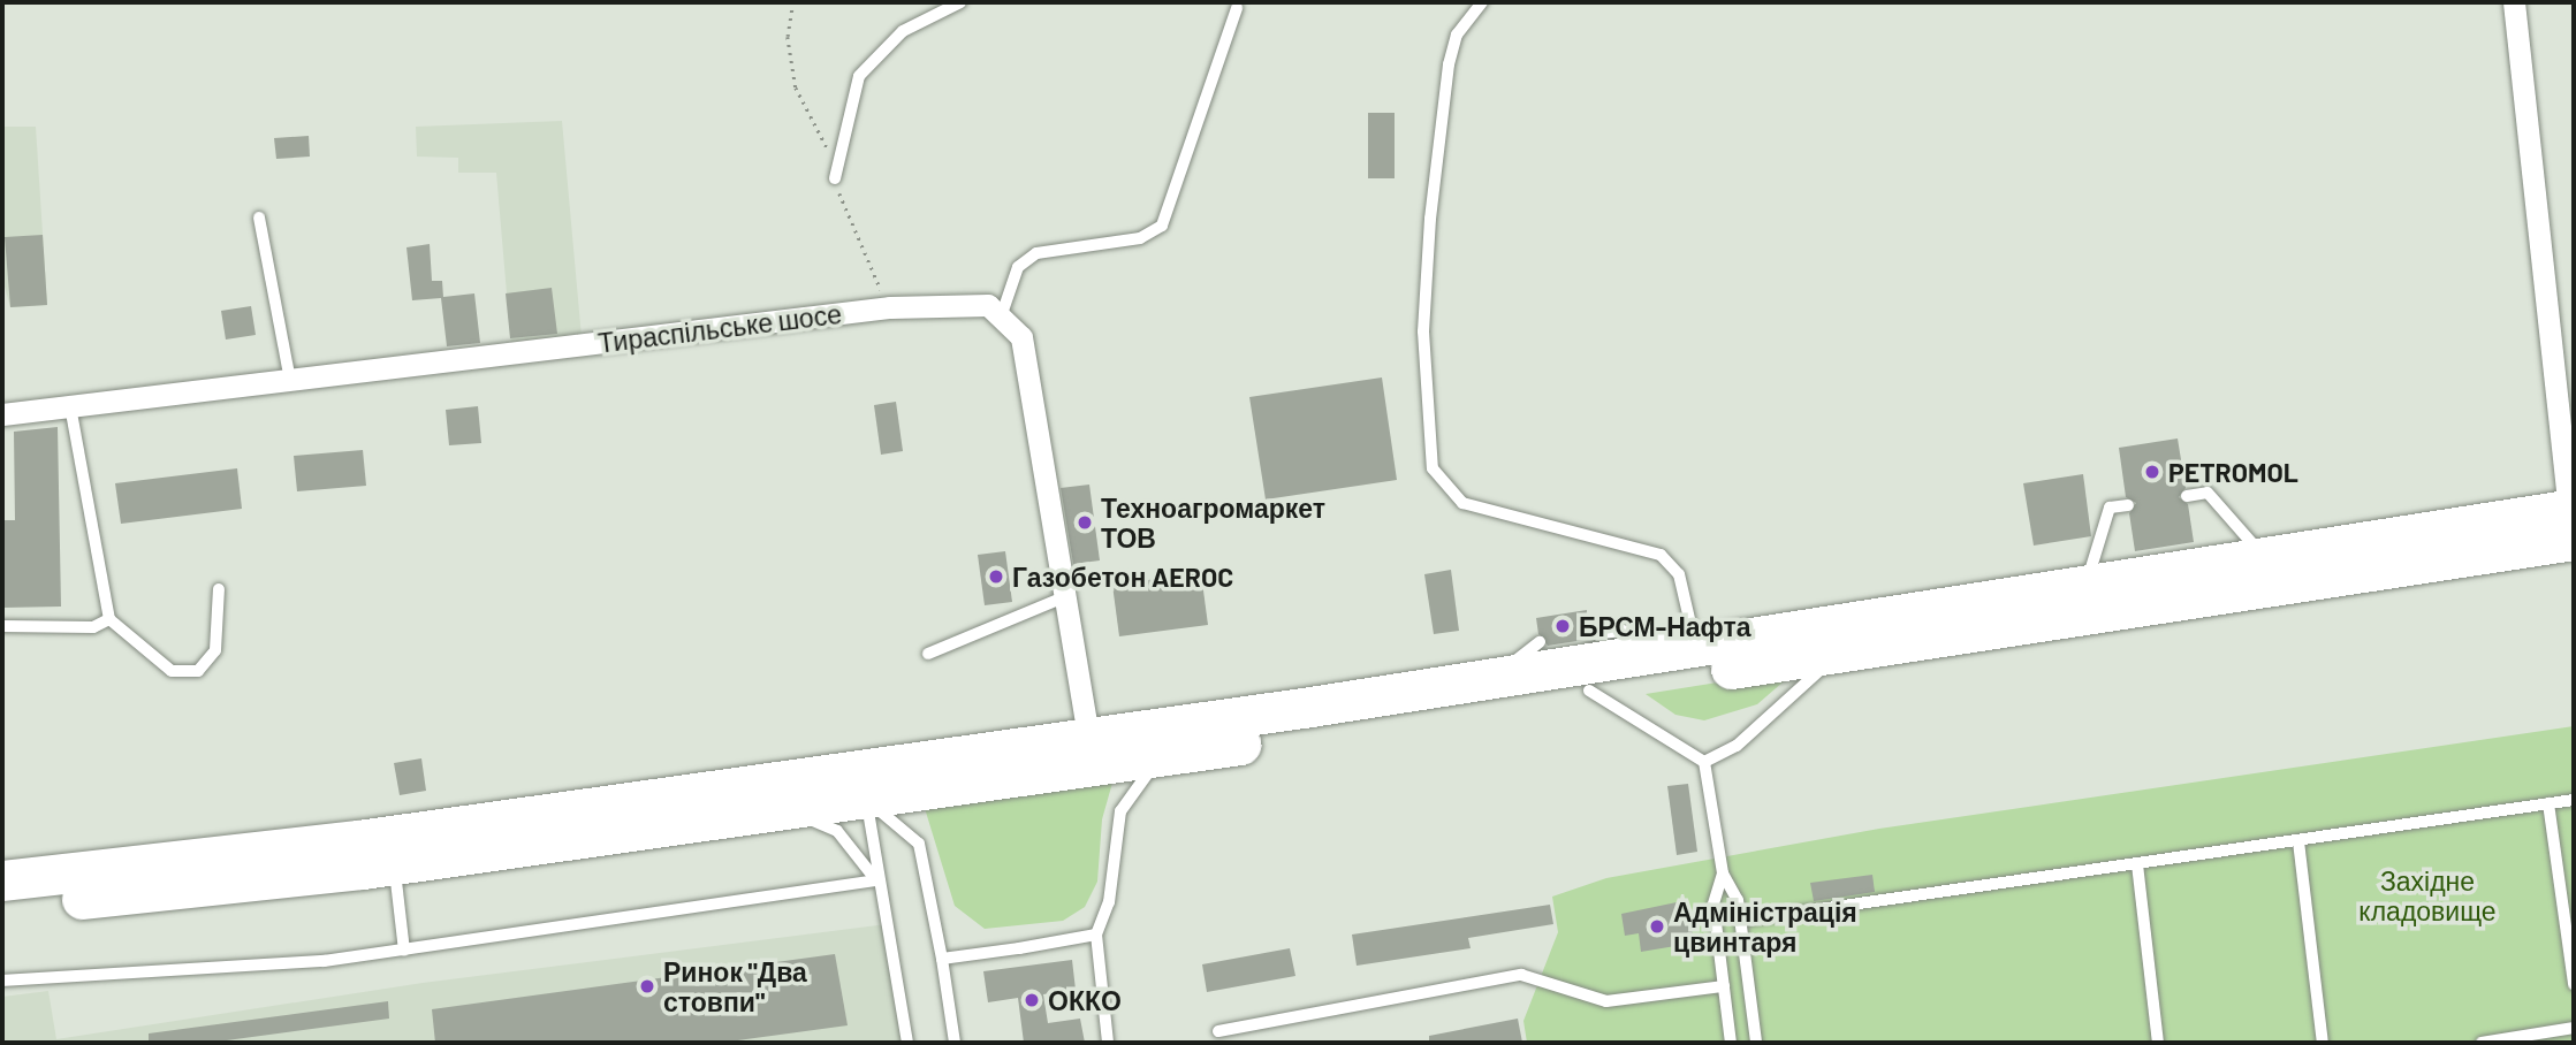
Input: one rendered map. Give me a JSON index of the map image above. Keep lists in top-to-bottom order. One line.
{"streets":{"street":["Тираспільське шосе"]},"parks":["Західне кладовище"],"places":["PETROMOL","Техноагромаркет ТОВ","Газобетон AEROC","БРСМ-Нафта","Адміністрація цвинтаря","Ринок \"Два стовпи\"","ОККО"]}
